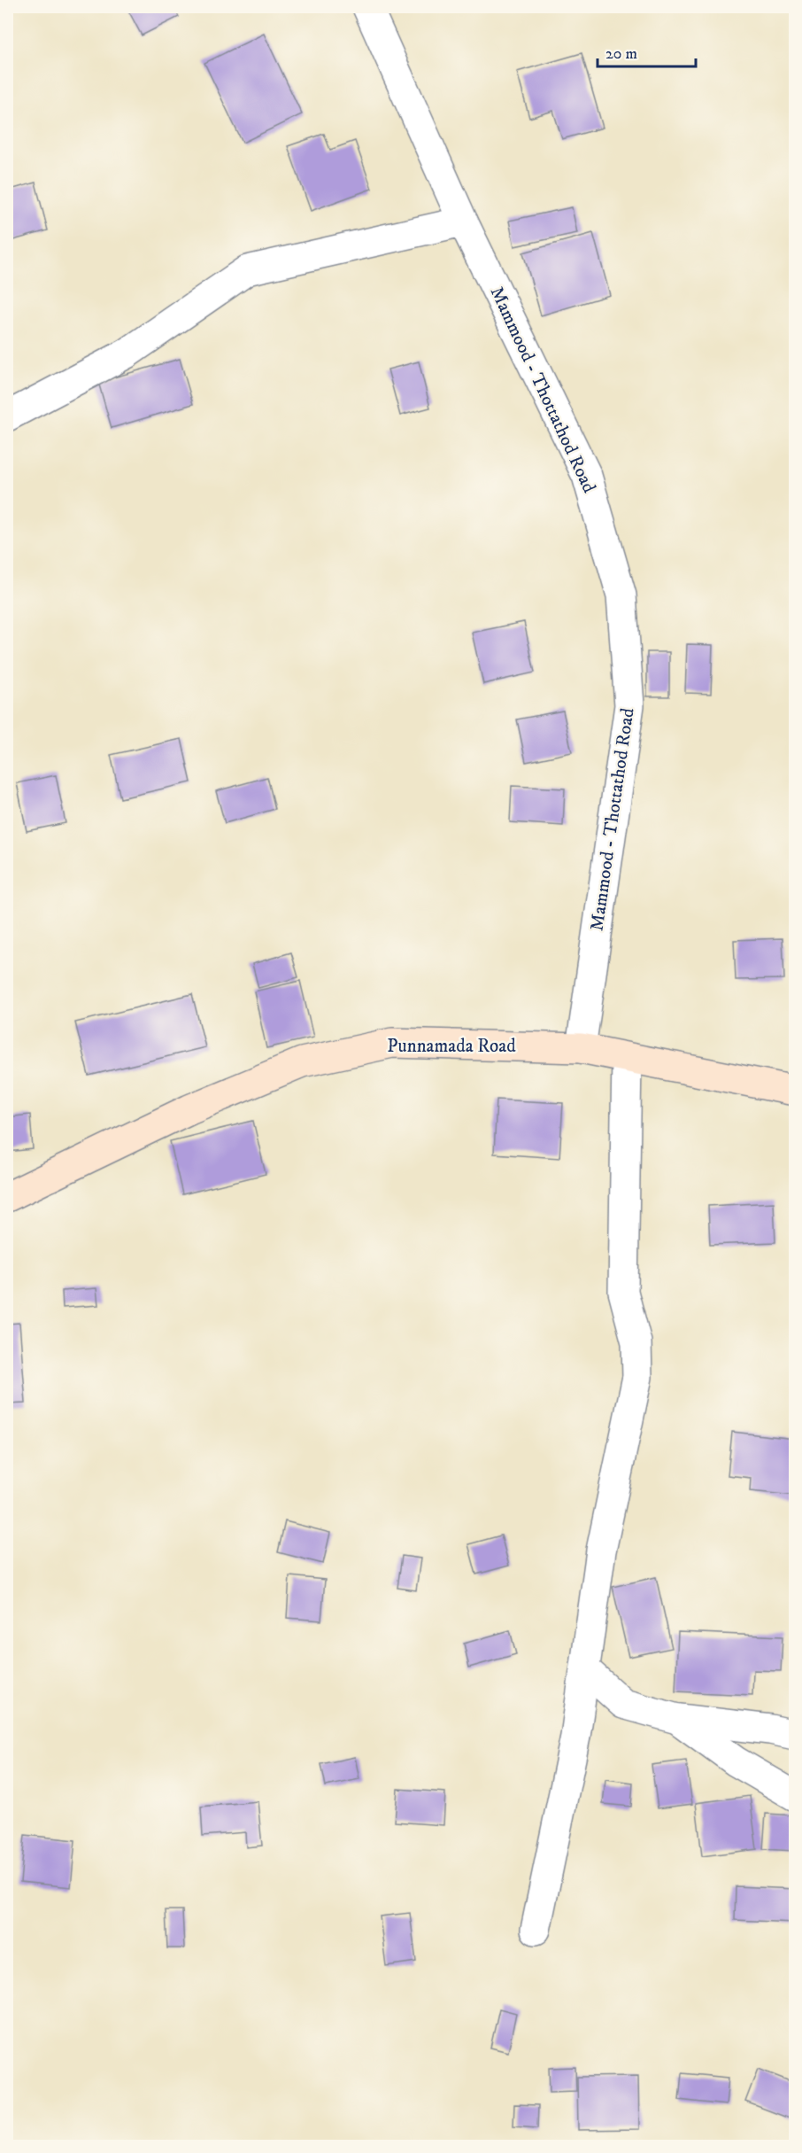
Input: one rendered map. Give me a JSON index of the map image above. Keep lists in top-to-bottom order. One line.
{"streets":{"main road":["Punnamada Road"],"street":["Mammood - Thottathod Road"]},"crossings":[["Mammood - Thottathod Road","Punnamada Road"]],"scale_bar":"20 m"}
